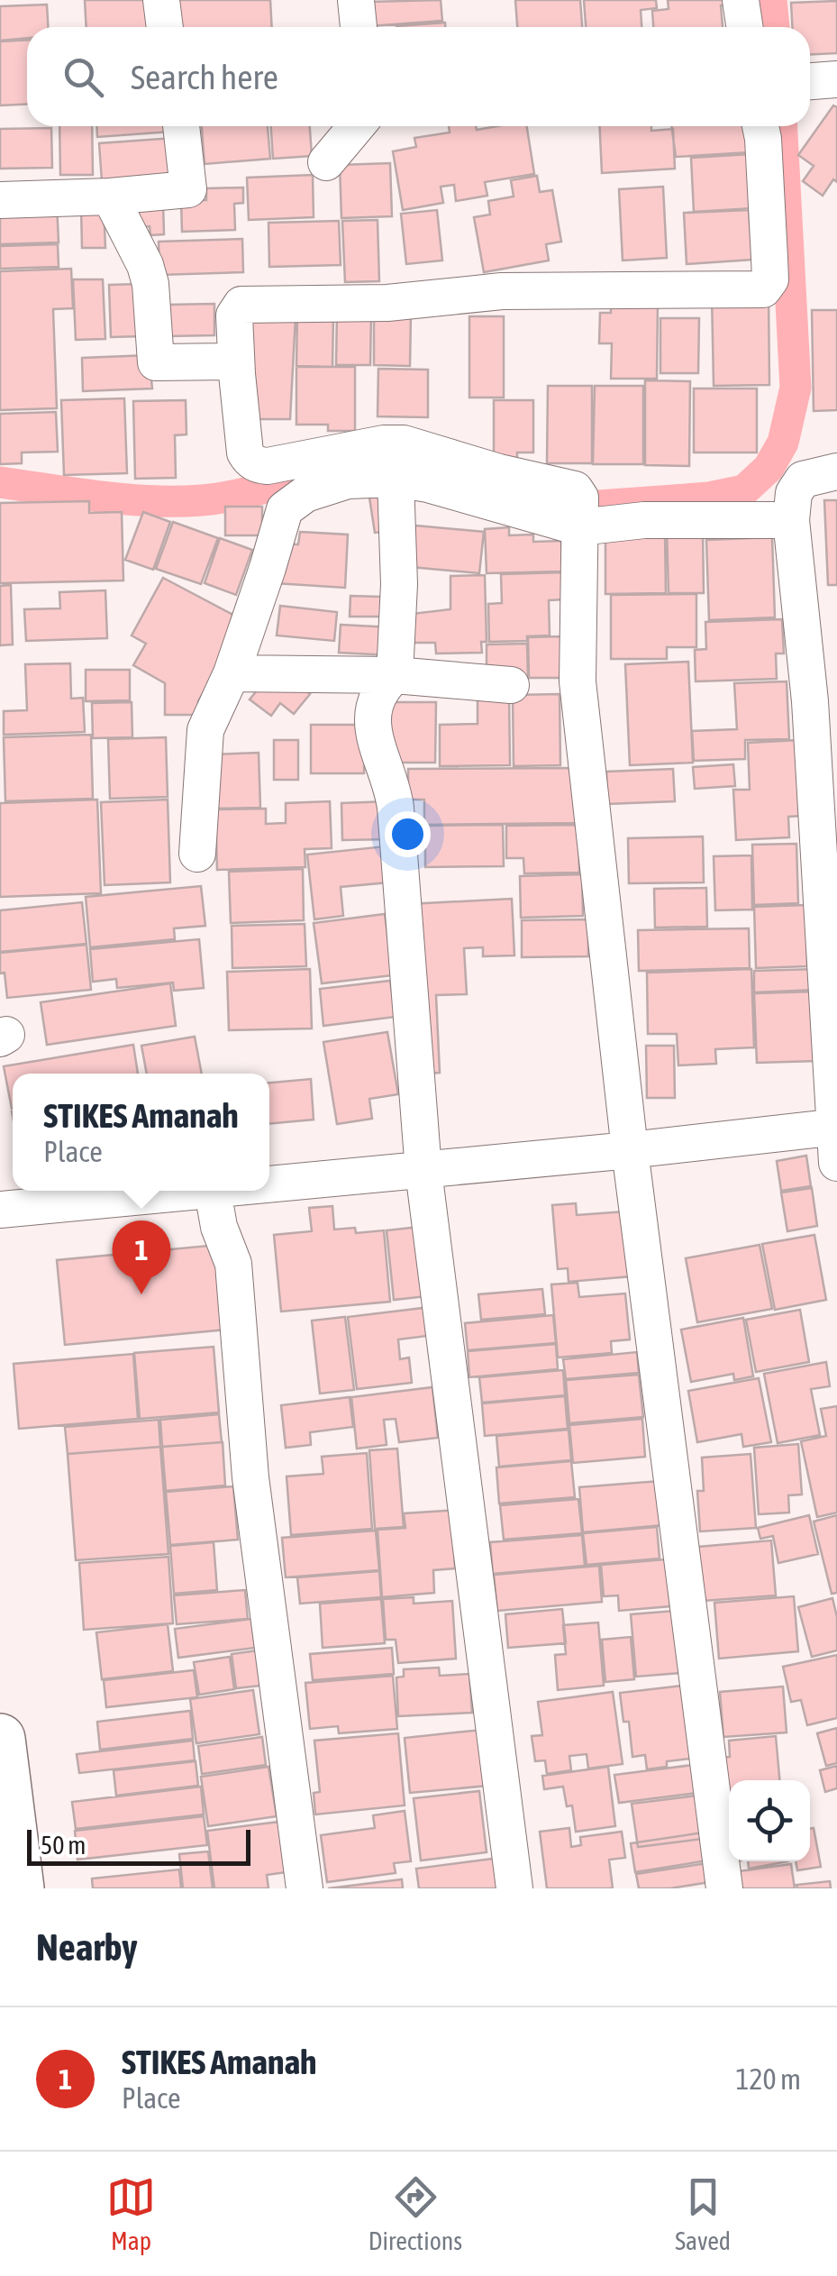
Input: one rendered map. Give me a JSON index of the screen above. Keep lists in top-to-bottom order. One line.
{"scale_bar":"50 m","page":{"search":"Search here","popup":["STIKES Amanah","Place"],"pins":"1","scale":"50 m","heading":"Nearby","list":[{"mark":"1","name":"STIKES Amanah","note":"Place","value":"120 m"}],"nav":["Map","Directions","Saved"]}}
